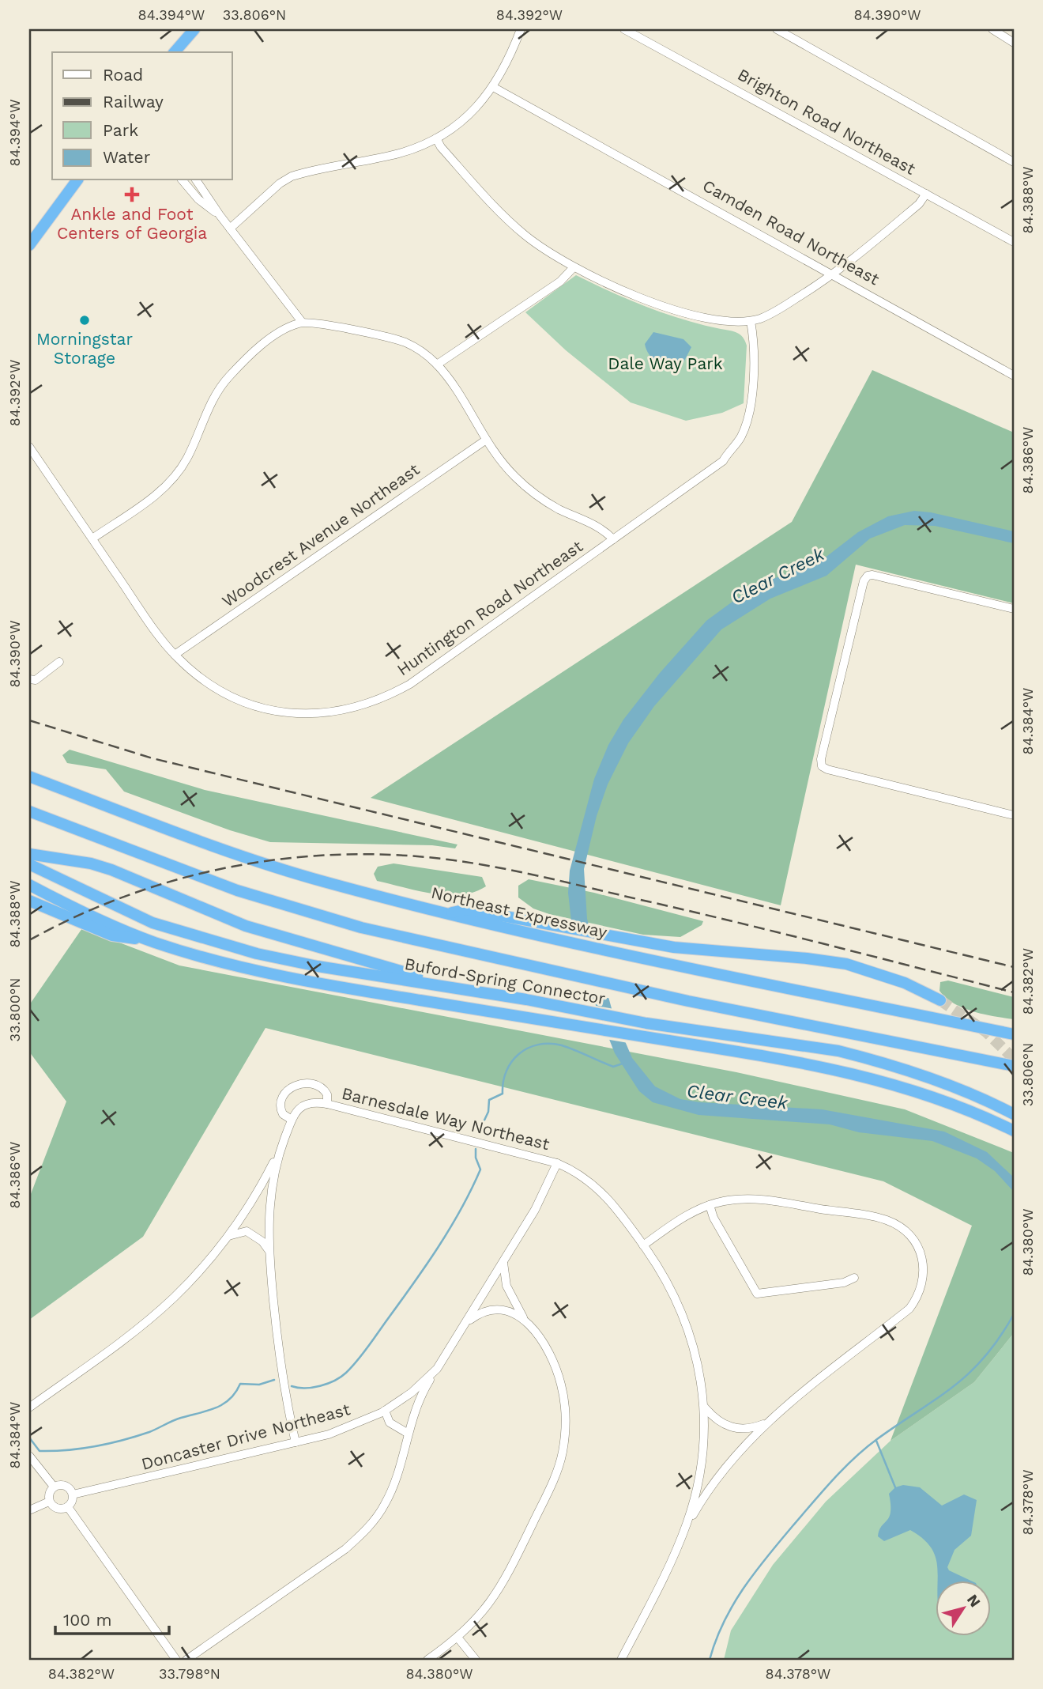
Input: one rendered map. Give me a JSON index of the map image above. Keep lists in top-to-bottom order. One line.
{"streets":{"highway":["Northeast Expressway","Buford-Spring Connector"],"street":["Brighton Road Northeast","Camden Road Northeast","Woodcrest Avenue Northeast","Huntington Road Northeast","Barnesdale Way Northeast","Doncaster Drive Northeast"]},"crossings":[["Woodcrest Avenue Northeast","Huntington Road Northeast"],["Barnesdale Way Northeast","Doncaster Drive Northeast"]],"water":["Clear Creek"],"parks":["Dale Way Park"],"places":{"health":["Ankle and Foot Centers of Georgia"],"other":["Morningstar Storage"]},"legend":["Road","Railway","Park","Water"],"scale_bar":"100 m","north":"top right","coordinates":["84.394°W","33.806°N","84.392°W","84.390°W","84.388°W","84.386°W","84.384°W","84.382°W","33.800°N","84.380°W","84.378°W","33.798°N"]}
